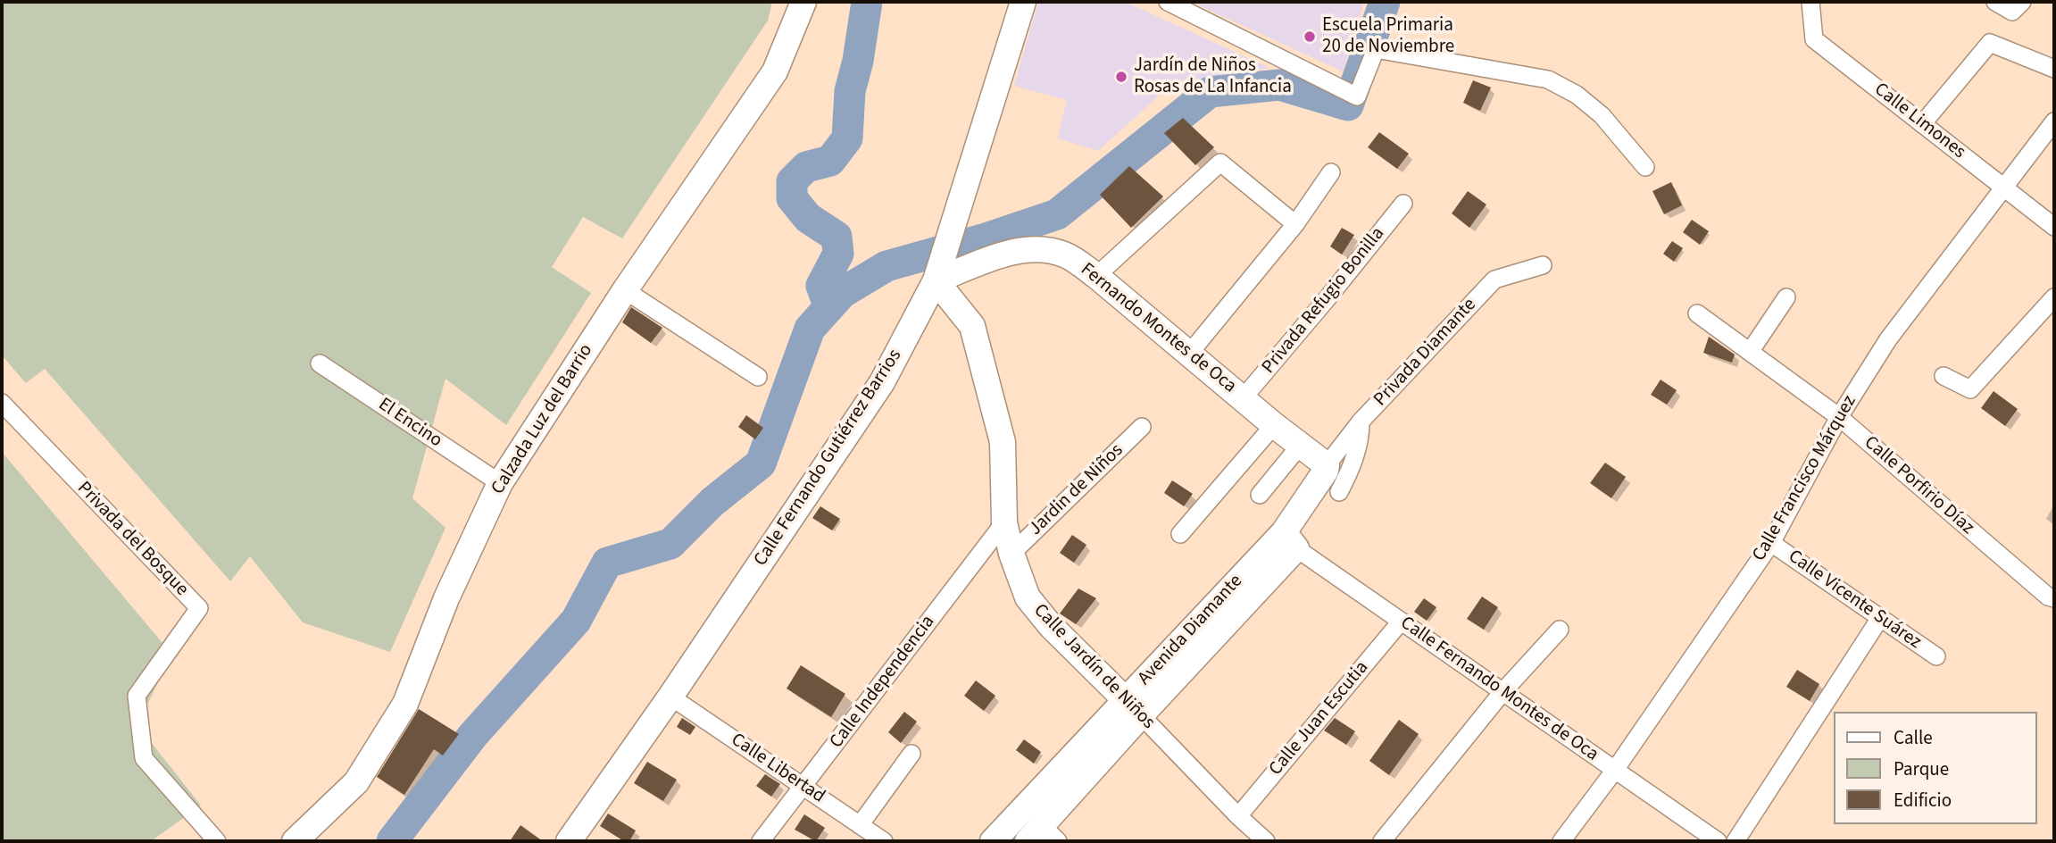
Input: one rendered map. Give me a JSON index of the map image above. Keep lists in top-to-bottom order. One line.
{"streets":{"main road":["Fernando Montes de Oca","Calzada Luz del Barrio","Calle Fernando Gutiérrez Barrios","Avenida Diamante","Calle Jardín de Niños"],"street":["Calle Limones","Privada Refugio Bonilla","Privada Diamante","El Encino","Calle Francisco Márquez","Calle Porfirio Díaz","Jardin de Niños","Privada del Bosque","Calle Vicente Suárez","Calle Independencia","Calle Fernando Montes de Oca","Calle Juan Escutia","Calle Libertad"]},"crossings":[["Calle Limones","Calle Francisco Márquez"],["Privada Refugio Bonilla","Fernando Montes de Oca"],["Fernando Montes de Oca","Privada Diamante"],["Fernando Montes de Oca","Calle Fernando Gutiérrez Barrios"],["Fernando Montes de Oca","Avenida Diamante"],["Fernando Montes de Oca","Calle Jardín de Niños"],["Privada Diamante","Avenida Diamante"],["Calzada Luz del Barrio","El Encino"],["Calle Fernando Gutiérrez Barrios","Calle Jardín de Niños"],["Calle Fernando Gutiérrez Barrios","Calle Libertad"],["Calle Francisco Márquez","Calle Porfirio Díaz"],["Calle Francisco Márquez","Calle Vicente Suárez"],["Calle Francisco Márquez","Calle Fernando Montes de Oca"],["Jardin de Niños","Calle Jardín de Niños"],["Avenida Diamante","Calle Jardín de Niños"],["Avenida Diamante","Calle Fernando Montes de Oca"],["Calle Jardín de Niños","Calle Independencia"],["Calle Jardín de Niños","Calle Juan Escutia"],["Calle Independencia","Calle Libertad"],["Calle Fernando Montes de Oca","Calle Juan Escutia"]],"places":["Escuela Primaria 20 de Noviembre","Jardín de Niños Rosas de La Infancia"],"legend":["Calle","Parque","Edificio"]}
